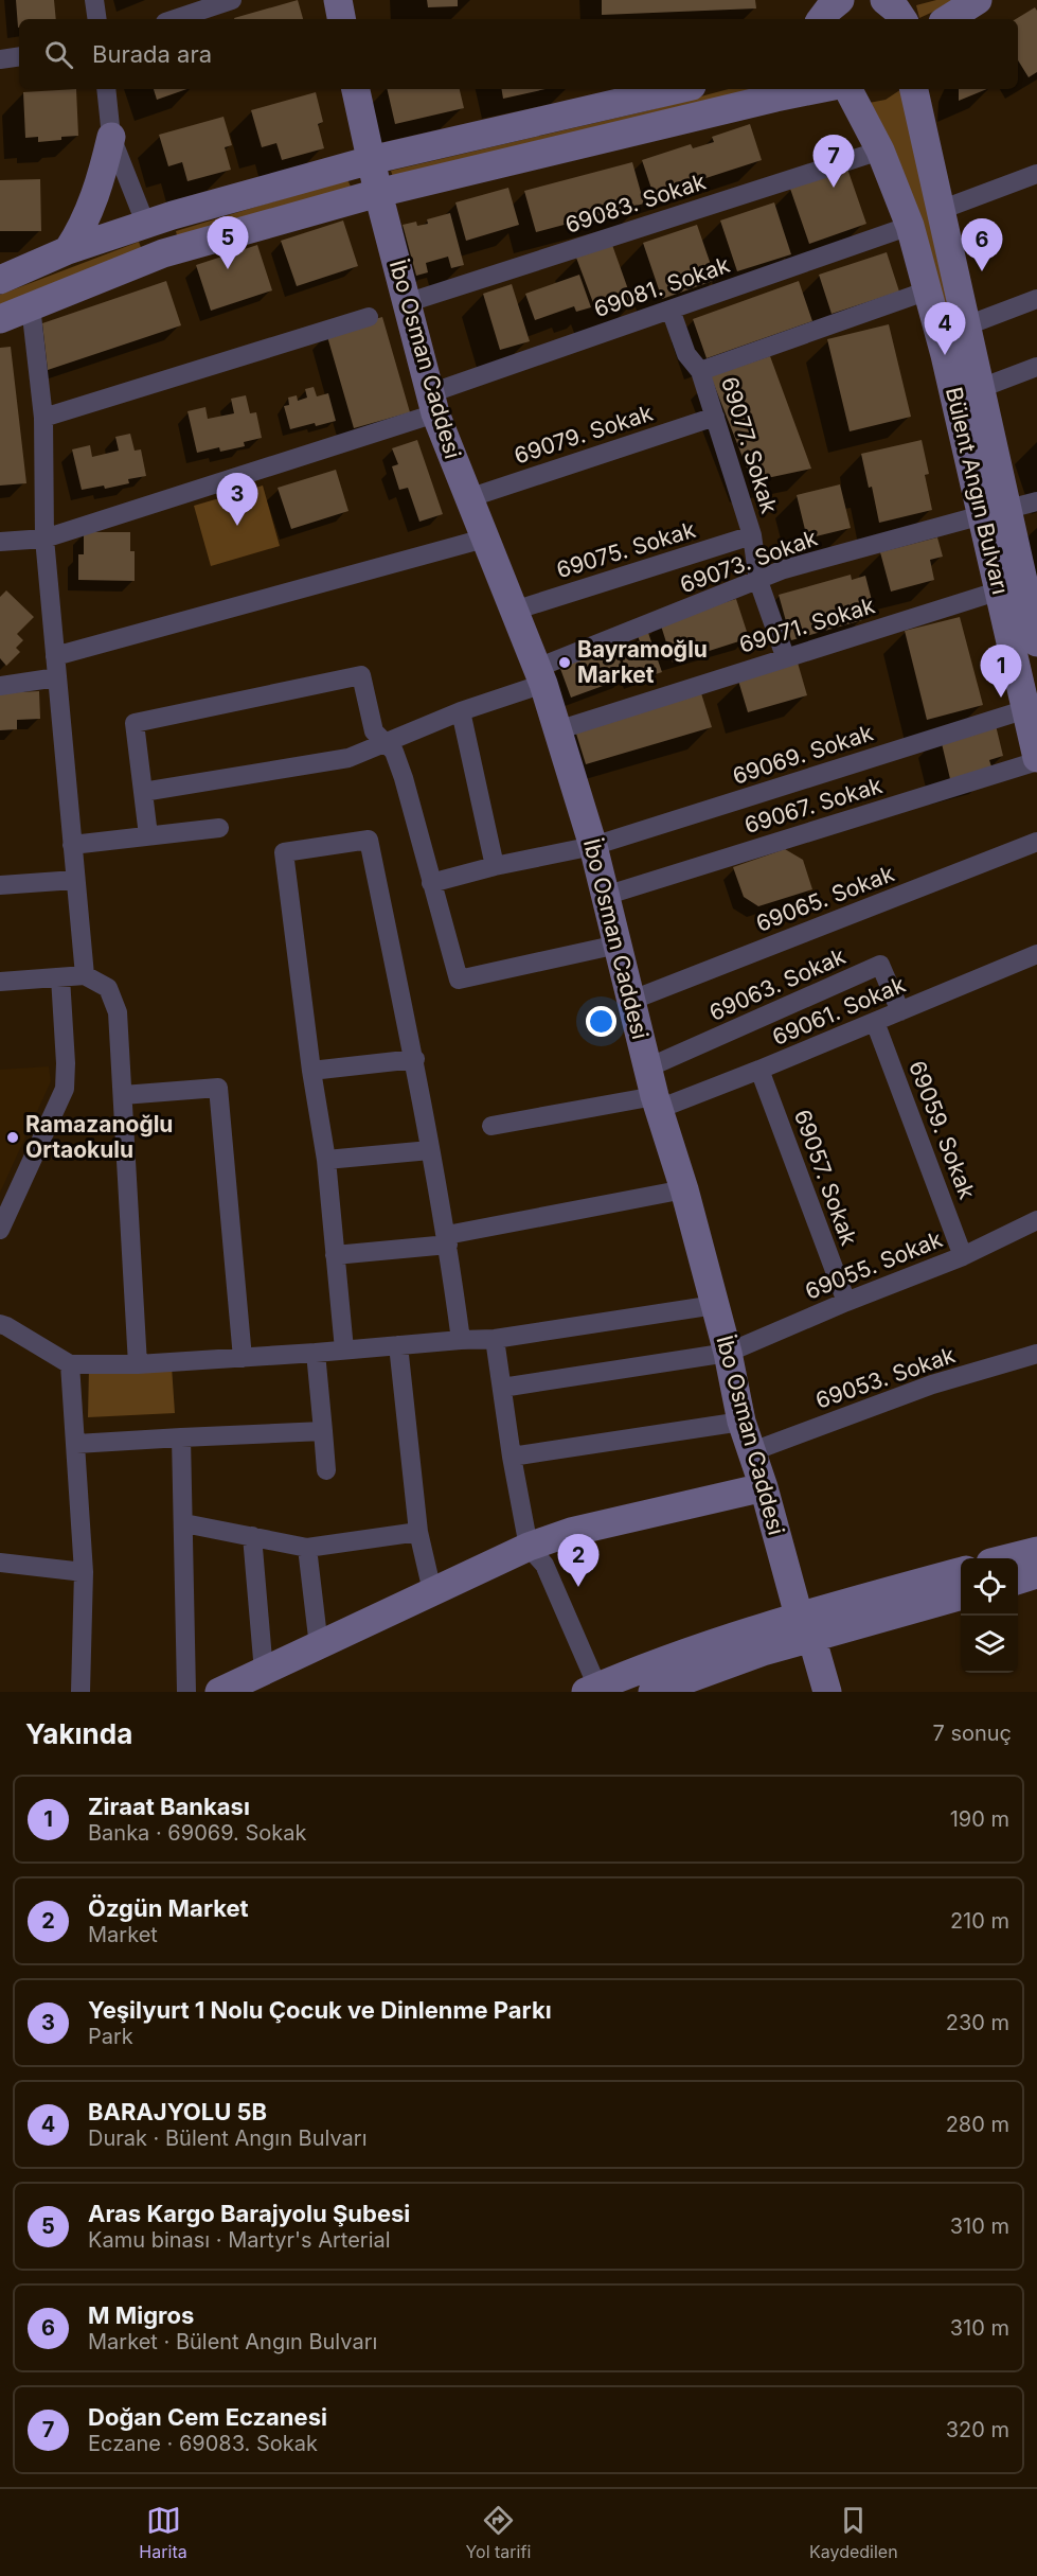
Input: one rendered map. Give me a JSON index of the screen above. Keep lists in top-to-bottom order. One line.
{"streets":{"main road":["İbo Osman Caddesi","Bülent Angın Bulvarı"],"street":["69083. Sokak","69081. Sokak","69079. Sokak","69077. Sokak","69075. Sokak","69073. Sokak","69071. Sokak","69069. Sokak","69067. Sokak","69065. Sokak","69063. Sokak","69061. Sokak","69059. Sokak","69057. Sokak","69055. Sokak","69053. Sokak"]},"crossings":[["69083. Sokak","İbo Osman Caddesi"],["69083. Sokak","Bülent Angın Bulvarı"],["69081. Sokak","İbo Osman Caddesi"],["69081. Sokak","Bülent Angın Bulvarı"],["İbo Osman Caddesi","69079. Sokak"],["İbo Osman Caddesi","69075. Sokak"],["İbo Osman Caddesi","69073. Sokak"],["İbo Osman Caddesi","69071. Sokak"],["İbo Osman Caddesi","69069. Sokak"],["İbo Osman Caddesi","69067. Sokak"],["İbo Osman Caddesi","69065. Sokak"],["İbo Osman Caddesi","69063. Sokak"],["İbo Osman Caddesi","69061. Sokak"],["İbo Osman Caddesi","69055. Sokak"],["İbo Osman Caddesi","69053. Sokak"],["69079. Sokak","69077. Sokak"],["69077. Sokak","Bülent Angın Bulvarı"],["69077. Sokak","69075. Sokak"],["69077. Sokak","69073. Sokak"],["69077. Sokak","69071. Sokak"],["Bülent Angın Bulvarı","69073. Sokak"],["Bülent Angın Bulvarı","69071. Sokak"],["Bülent Angın Bulvarı","69069. Sokak"],["Bülent Angın Bulvarı","69067. Sokak"],["69063. Sokak","69061. Sokak"],["69061. Sokak","69059. Sokak"],["69061. Sokak","69057. Sokak"],["69059. Sokak","69055. Sokak"],["69057. Sokak","69055. Sokak"]],"places":["Bayramoğlu Market","Ramazanoğlu Ortaokulu"],"page":{"search":"Burada ara","pins":["7","5","6","4","3","1","2"],"heading":["Yakında","7 sonuç"],"list":[{"mark":"1","name":"Ziraat Bankası","note":"Banka · 69069. Sokak","value":"190 m"},{"mark":"2","name":"Özgün Market","note":"Market","value":"210 m"},{"mark":"3","name":"Yeşilyurt 1 Nolu Çocuk ve Dinlenme Parkı","note":"Park","value":"230 m"},{"mark":"4","name":"BARAJYOLU 5B","note":"Durak · Bülent Angın Bulvarı","value":"280 m"},{"mark":"5","name":"Aras Kargo Barajyolu Şubesi","note":"Kamu binası · Martyr's Arterial","value":"310 m"},{"mark":"6","name":"M Migros","note":"Market · Bülent Angın Bulvarı","value":"310 m"},{"mark":"7","name":"Doğan Cem Eczanesi","note":"Eczane · 69083. Sokak","value":"320 m"}],"nav":["Harita","Yol tarifi","Kaydedilen"]}}
